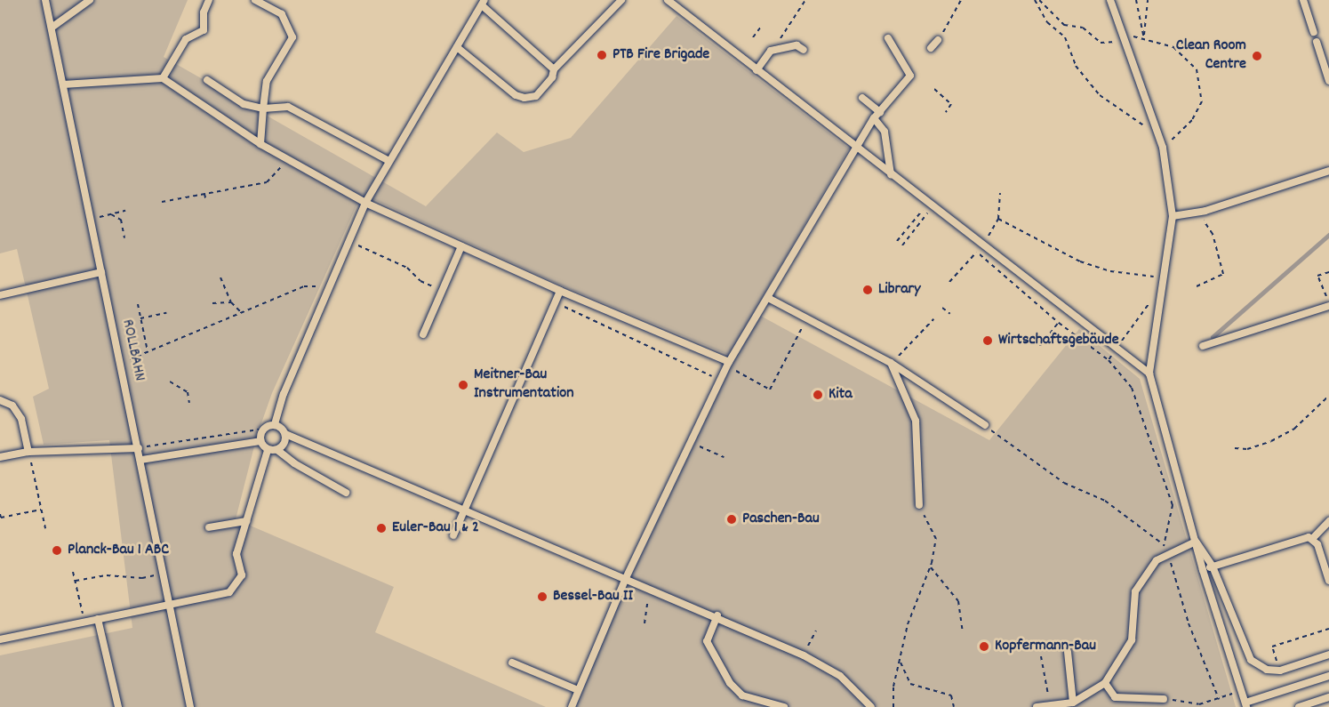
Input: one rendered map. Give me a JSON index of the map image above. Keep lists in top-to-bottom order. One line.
{"streets":{"lane":["ROLLBAHN"]},"places":["PTB Fire Brigade","Clean Room Centre","Library","Wirtschaftsgebäude","Meitner-Bau Instrumentation","Kita","Paschen-Bau","Euler-Bau 1 & 2","Planck-Bau 1 ABC","Bessel-Bau II","Kopfermann-Bau"]}
